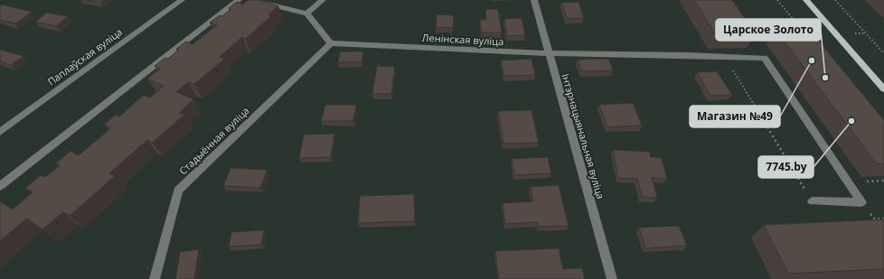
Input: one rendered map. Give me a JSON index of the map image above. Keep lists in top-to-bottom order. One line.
{"streets":{"street":["Ленінская вуліца","Паплаўская вуліца","Інтэрнацыянальная вуліца","Стадыённая вуліца"]},"crossings":[["Ленінская вуліца","Інтэрнацыянальная вуліца"],["Ленінская вуліца","Стадыённая вуліца"]],"places":["Магазин №49","Царское Золото","7745.by"]}
